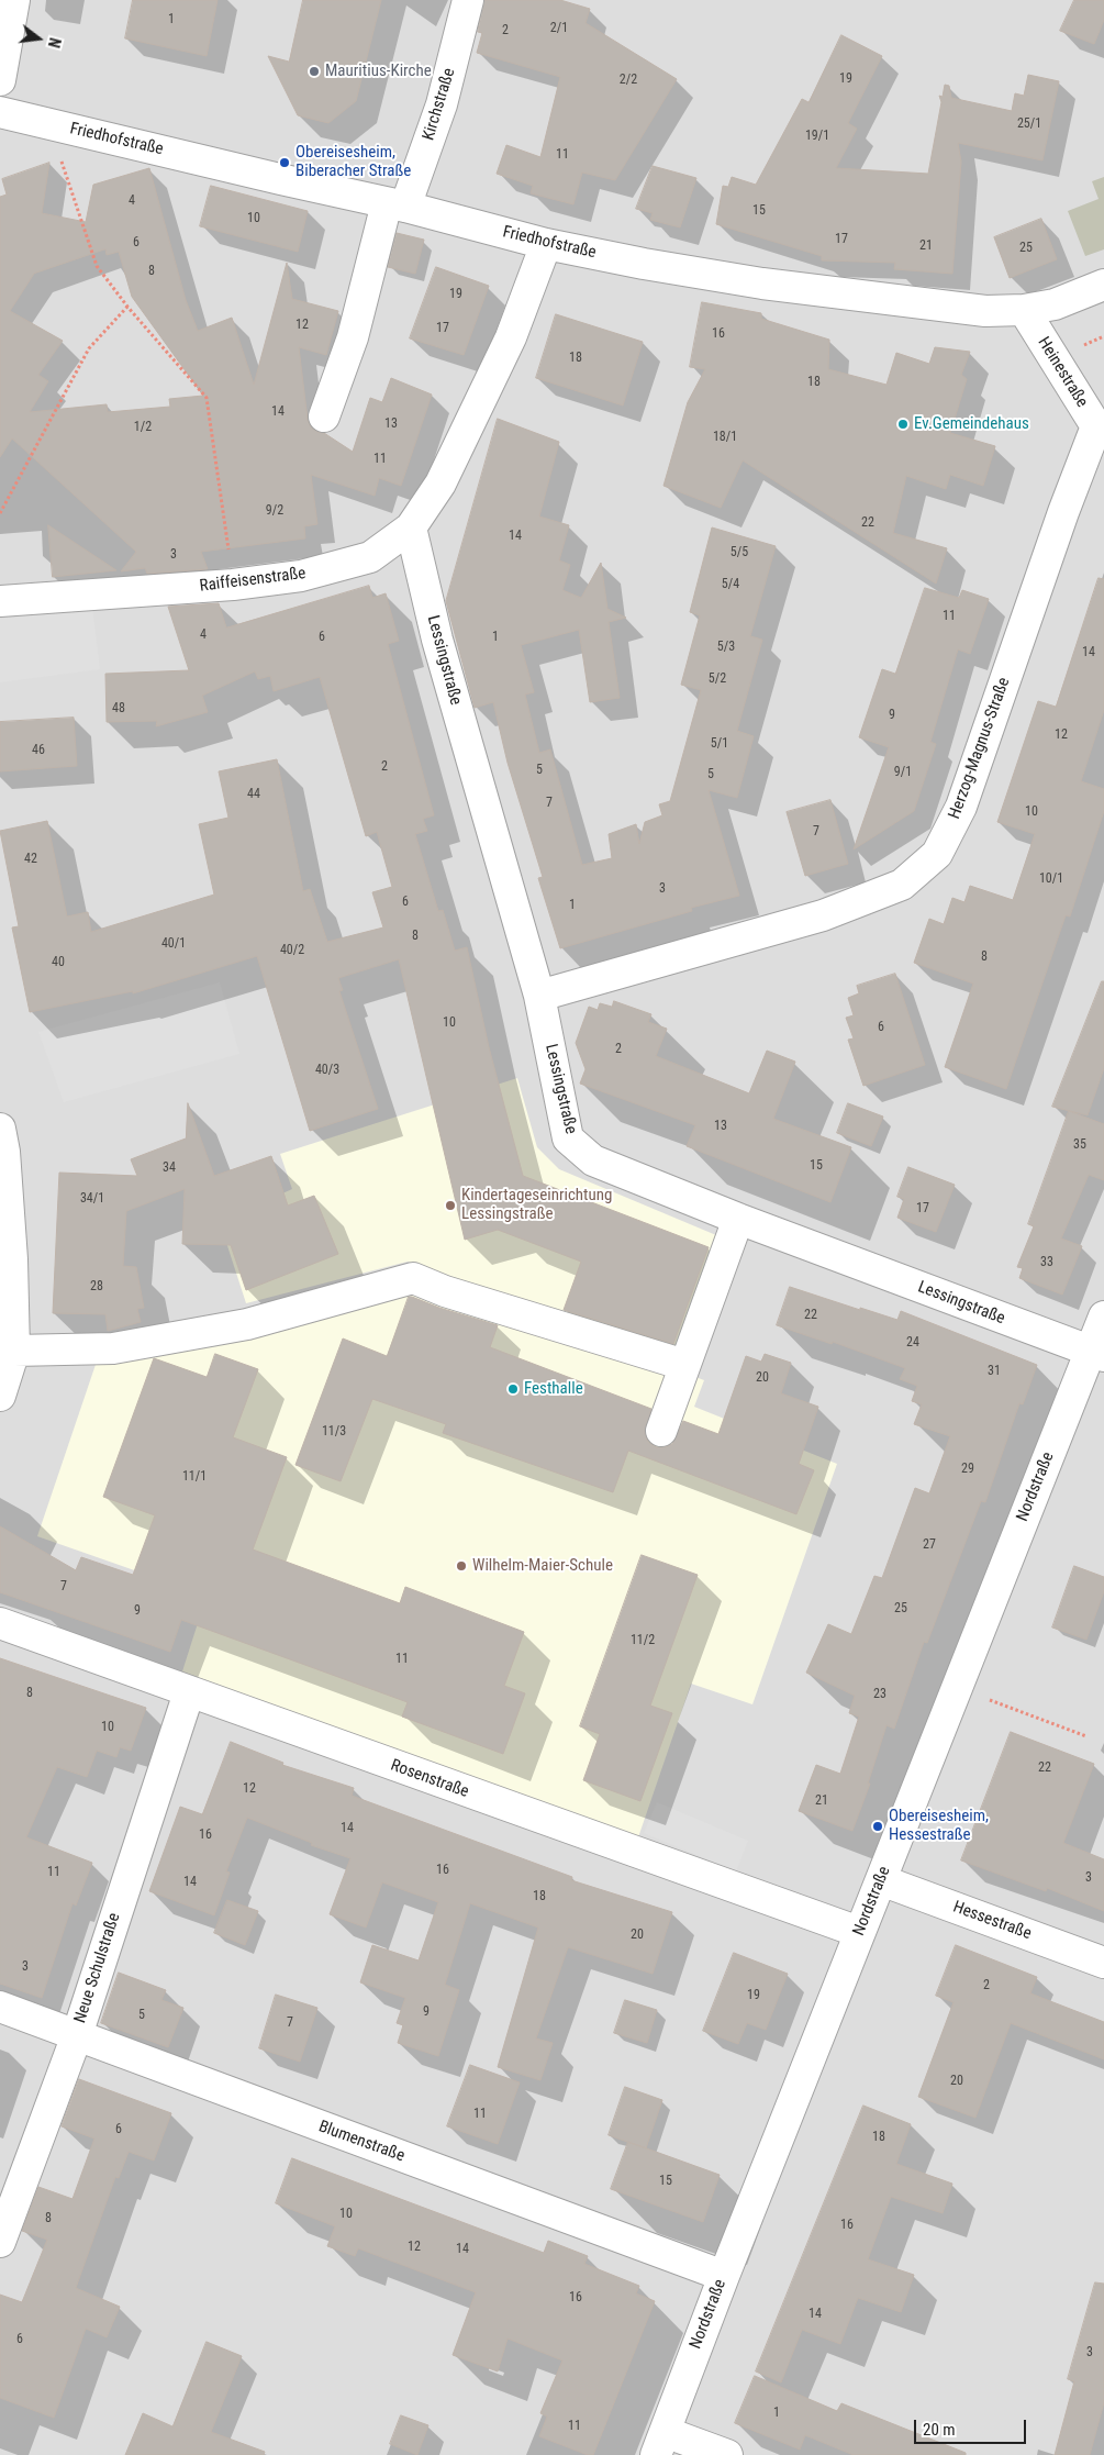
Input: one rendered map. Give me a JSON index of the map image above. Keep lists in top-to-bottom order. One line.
{"streets":{"street":["Kirchstraße","Friedhofstraße","Heinestraße","Raiffeisenstraße","Lessingstraße","Herzog-Magnus-Straße","Nordstraße","Rosenstraße","Hessestraße","Neue Schulstraße","Blumenstraße"]},"crossings":[["Kirchstraße","Friedhofstraße"],["Friedhofstraße","Heinestraße"],["Friedhofstraße","Raiffeisenstraße"],["Heinestraße","Herzog-Magnus-Straße"],["Raiffeisenstraße","Lessingstraße"],["Lessingstraße","Herzog-Magnus-Straße"],["Lessingstraße","Nordstraße"],["Nordstraße","Rosenstraße"],["Nordstraße","Hessestraße"],["Nordstraße","Blumenstraße"],["Rosenstraße","Neue Schulstraße"],["Neue Schulstraße","Blumenstraße"]],"places":["Mauritius-Kirche","Obereisesheim, Biberacher Straße","Ev.Gemeindehaus","Kindertageseinrichtung Lessingstraße","Festhalle","Wilhelm-Maier-Schule","Obereisesheim, Hessestraße"],"house_numbers":["1","2/1","2","19","2/2","25/1","19/1","11","4","15","10","17","6","21","25","8","19","12","17","16","18","18","14","13","1/2","18/1","11","9/2","22","14","5/5","3","5/4","11","4","6","1","5/3","14","5/2","48","9","12","5/1","46","2","5","9/1","5","44","7","10","7","42","10/1","3","6","1","8","40/1","40/2","8","40","10","6","2","40/3","13","35","15","34","34/1","17","33","28","22","24","31","20","11/3","29","11/1","27","7","25","9","11/2","11","8","23","10","22","12","21","14","16","16","11","3","14","18","20","3","2","19","9","5","7","20","11","6","18","15","10","8","16","12","14","16","14","6","3","1","11"],"scale_bar":"20 m","north":"right"}
